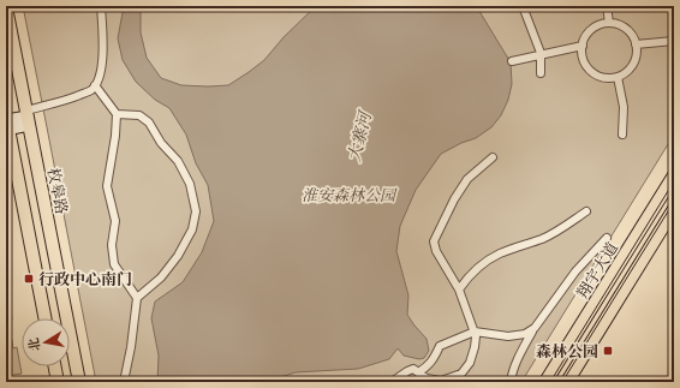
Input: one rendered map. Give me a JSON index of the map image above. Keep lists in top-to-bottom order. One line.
{"streets":{"main road":["枚皋路","翔宇大道"]},"water":["大寨河"],"parks":["淮安森林公园"],"places":{"transit":["行政中心南门","森林公园"]},"north":"left"}
